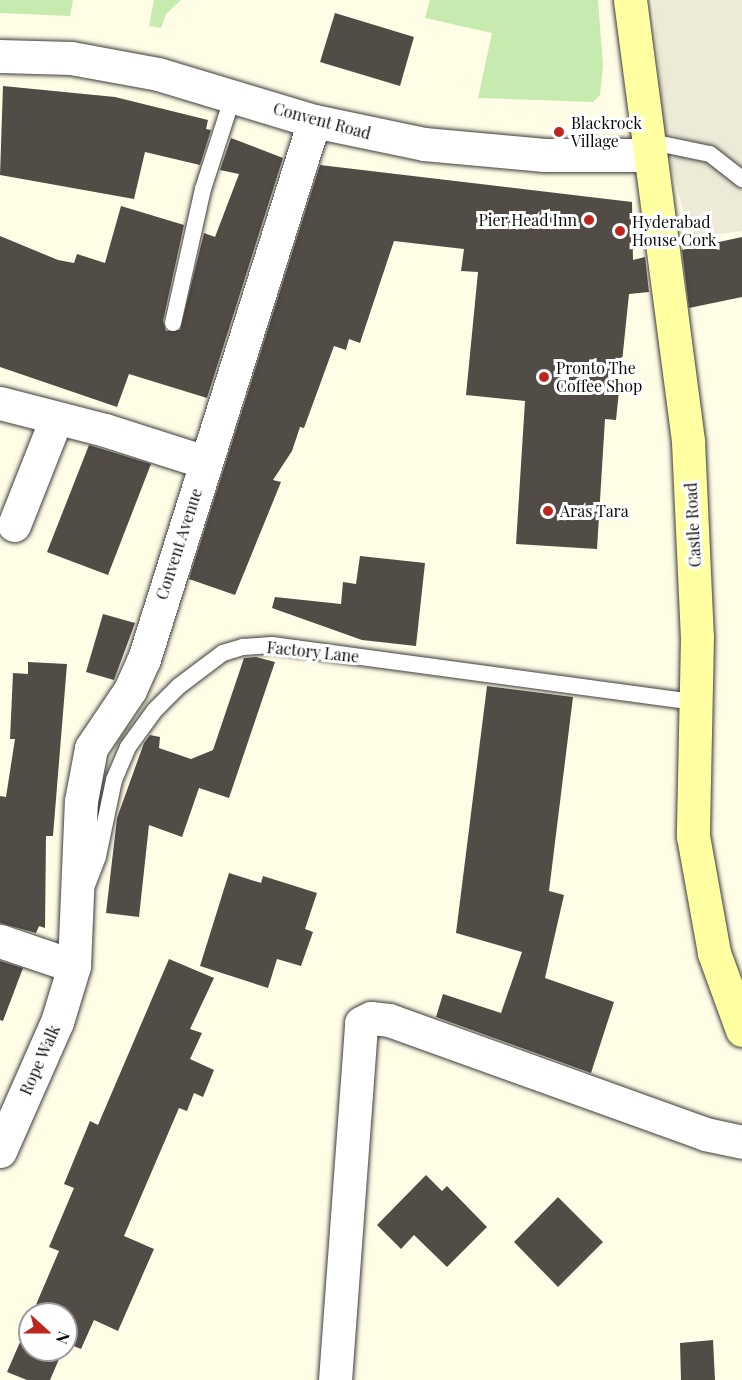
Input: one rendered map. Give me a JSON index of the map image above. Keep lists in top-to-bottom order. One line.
{"streets":{"main road":["Castle Road"],"street":["Convent Road","Convent Avenue","Rope Walk"],"lane":["Factory Lane"]},"crossings":[["Convent Road","Castle Road"],["Convent Road","Convent Avenue"],["Castle Road","Factory Lane"],["Convent Avenue","Factory Lane"],["Convent Avenue","Rope Walk"]],"places":["Blackrock Village","Pier Head Inn","Hyderabad House Cork","Pronto The Coffee Shop","Aras Tara"],"north":"right"}
